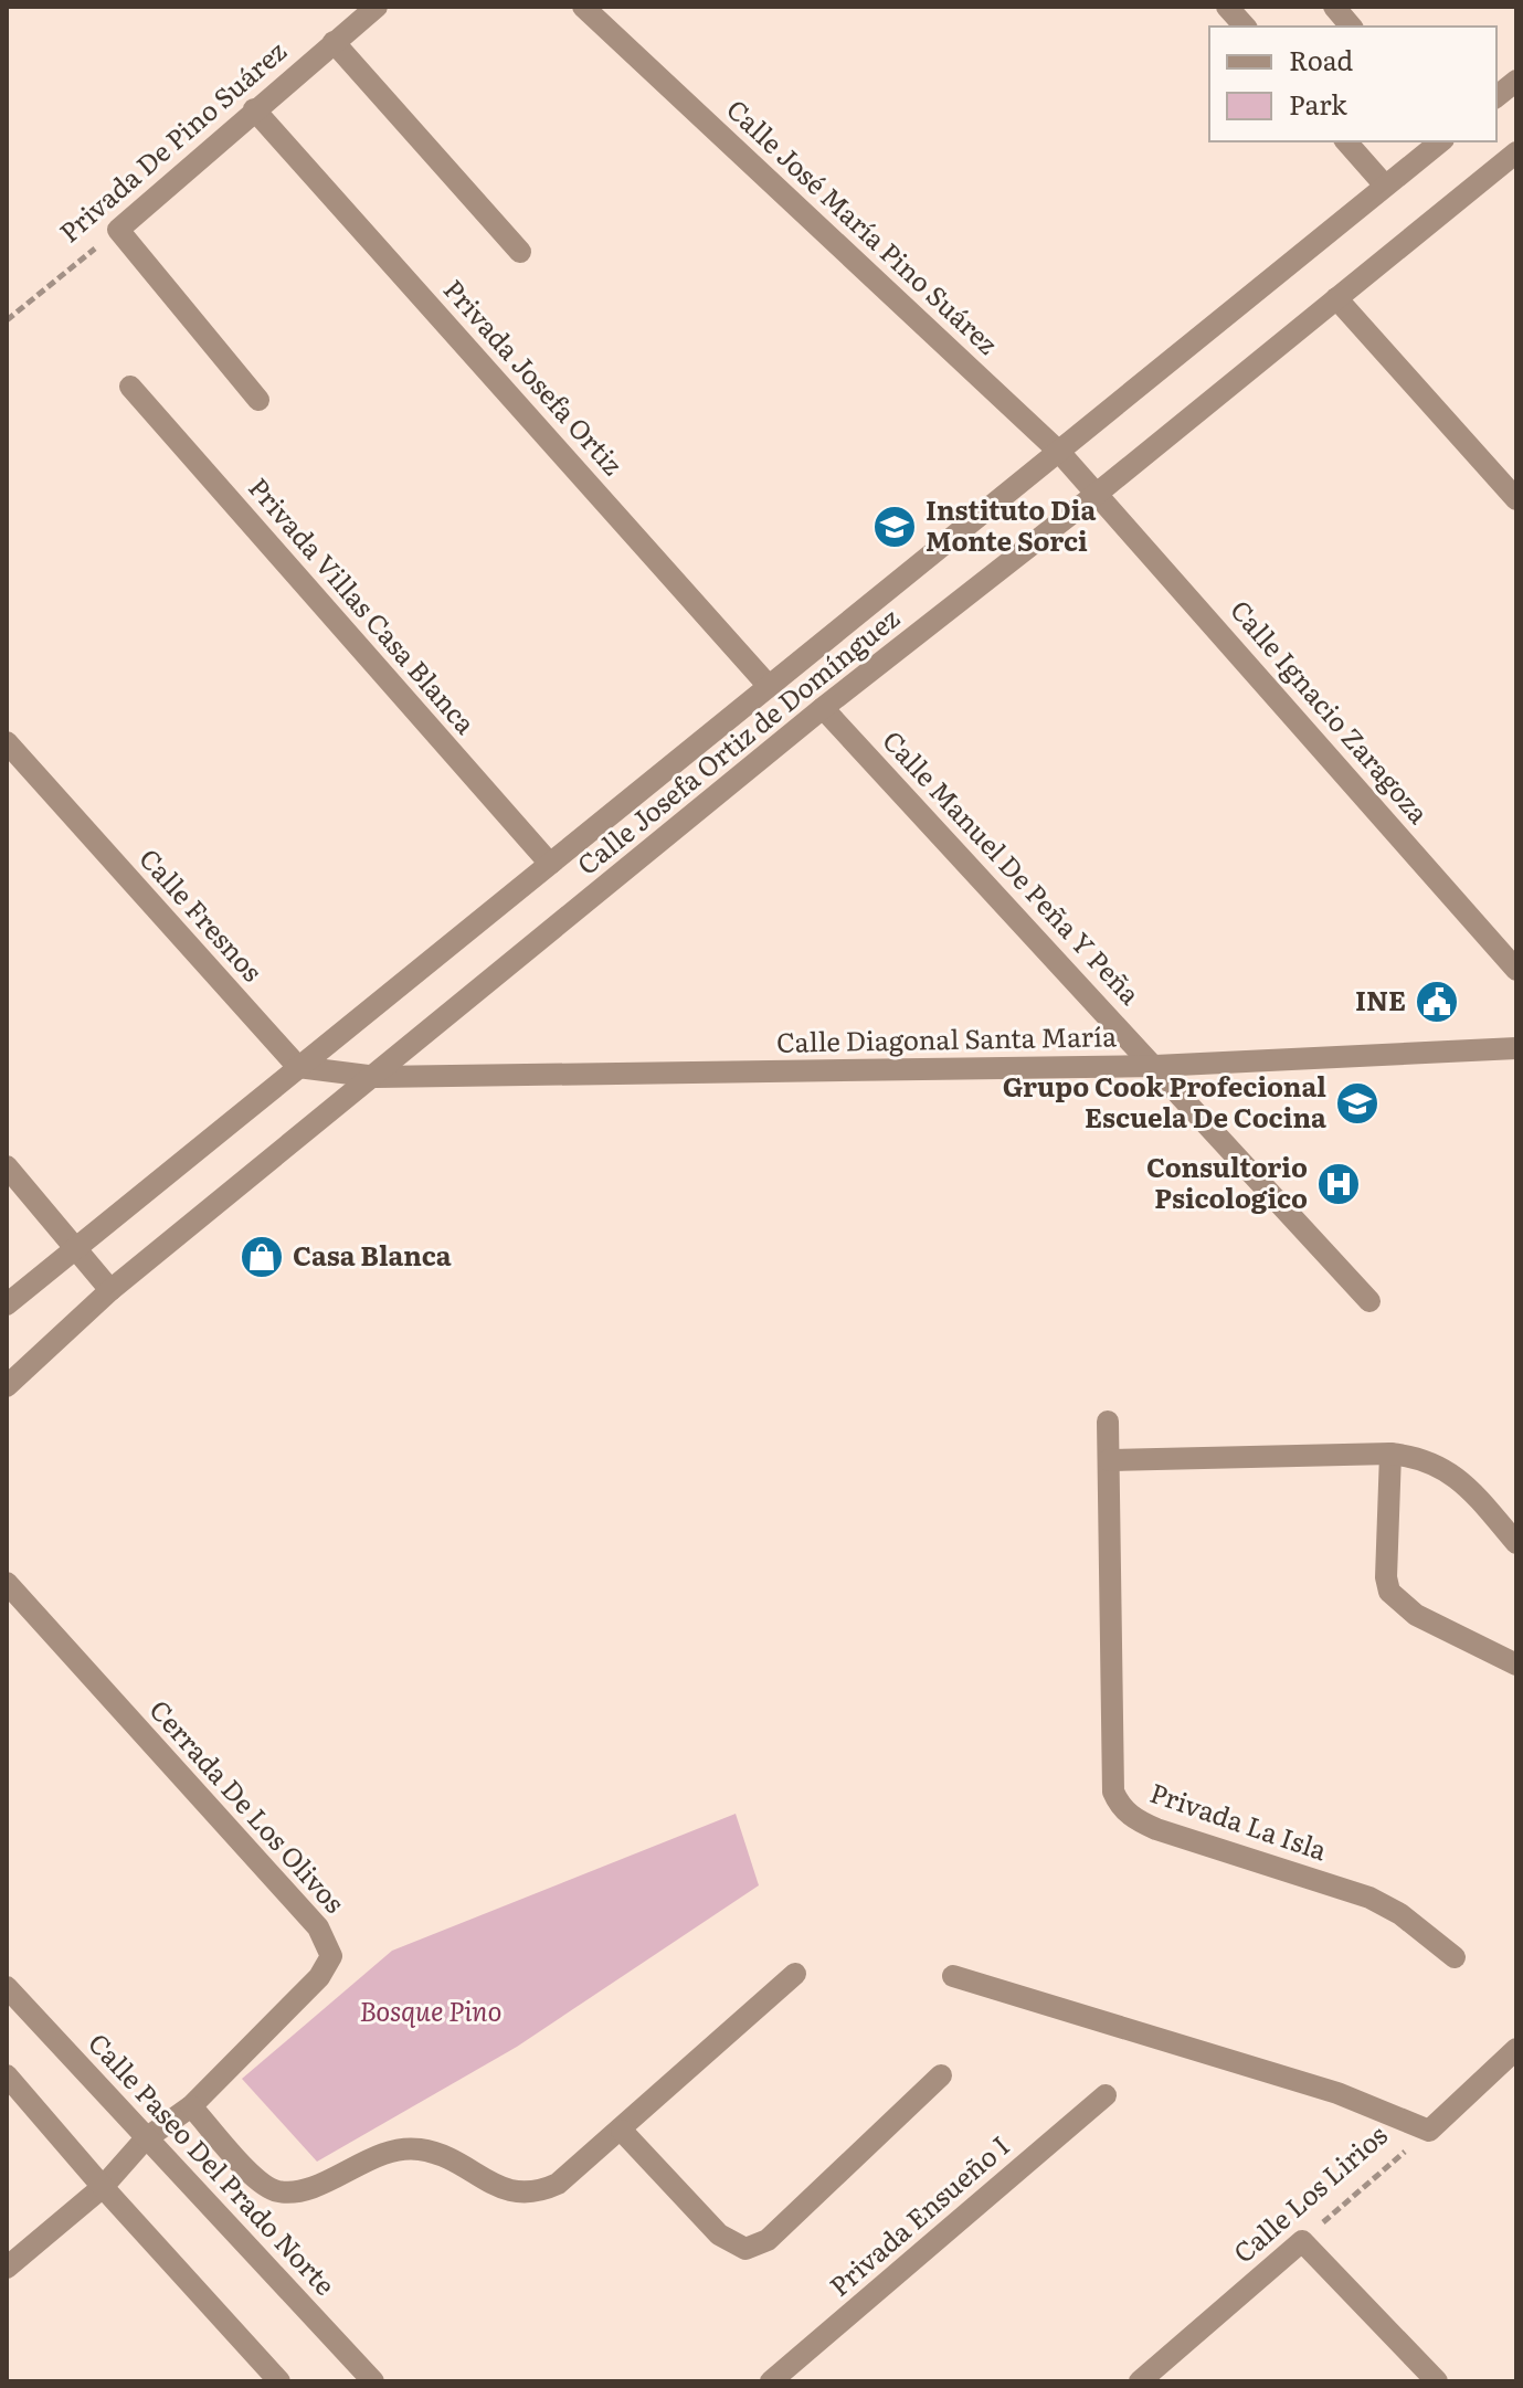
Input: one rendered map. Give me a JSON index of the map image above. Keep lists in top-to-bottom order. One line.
{"streets":{"street":["Privada De Pino Suárez","Calle José María Pino Suárez","Privada Josefa Ortiz","Privada Villas Casa Blanca","Calle Ignacio Zaragoza","Calle Josefa Ortiz de Domínguez","Calle Manuel De Peña Y Peña","Calle Fresnos","Calle Diagonal Santa María","Cerrada De Los Olivos","Privada La Isla","Calle Paseo Del Prado Norte","Calle Los Lirios","Privada Ensueño I"]},"crossings":[["Privada De Pino Suárez","Privada Josefa Ortiz"],["Calle José María Pino Suárez","Calle Ignacio Zaragoza"],["Calle José María Pino Suárez","Calle Josefa Ortiz de Domínguez"],["Privada Josefa Ortiz","Calle Josefa Ortiz de Domínguez"],["Privada Villas Casa Blanca","Calle Josefa Ortiz de Domínguez"],["Calle Ignacio Zaragoza","Calle Josefa Ortiz de Domínguez"],["Calle Josefa Ortiz de Domínguez","Calle Manuel De Peña Y Peña"],["Calle Josefa Ortiz de Domínguez","Calle Fresnos"],["Calle Josefa Ortiz de Domínguez","Calle Diagonal Santa María"],["Calle Manuel De Peña Y Peña","Calle Diagonal Santa María"],["Cerrada De Los Olivos","Calle Paseo Del Prado Norte"]],"parks":["Bosque Pino"],"places":{"school or university":["Instituto Dia Monte Sorci","Grupo Cook Profecional Escuela De Cocina"],"public building":["INE"],"hospital":["Consultorio Psicologico"],"shop":["Casa Blanca"]},"legend":["Road","Park"]}
